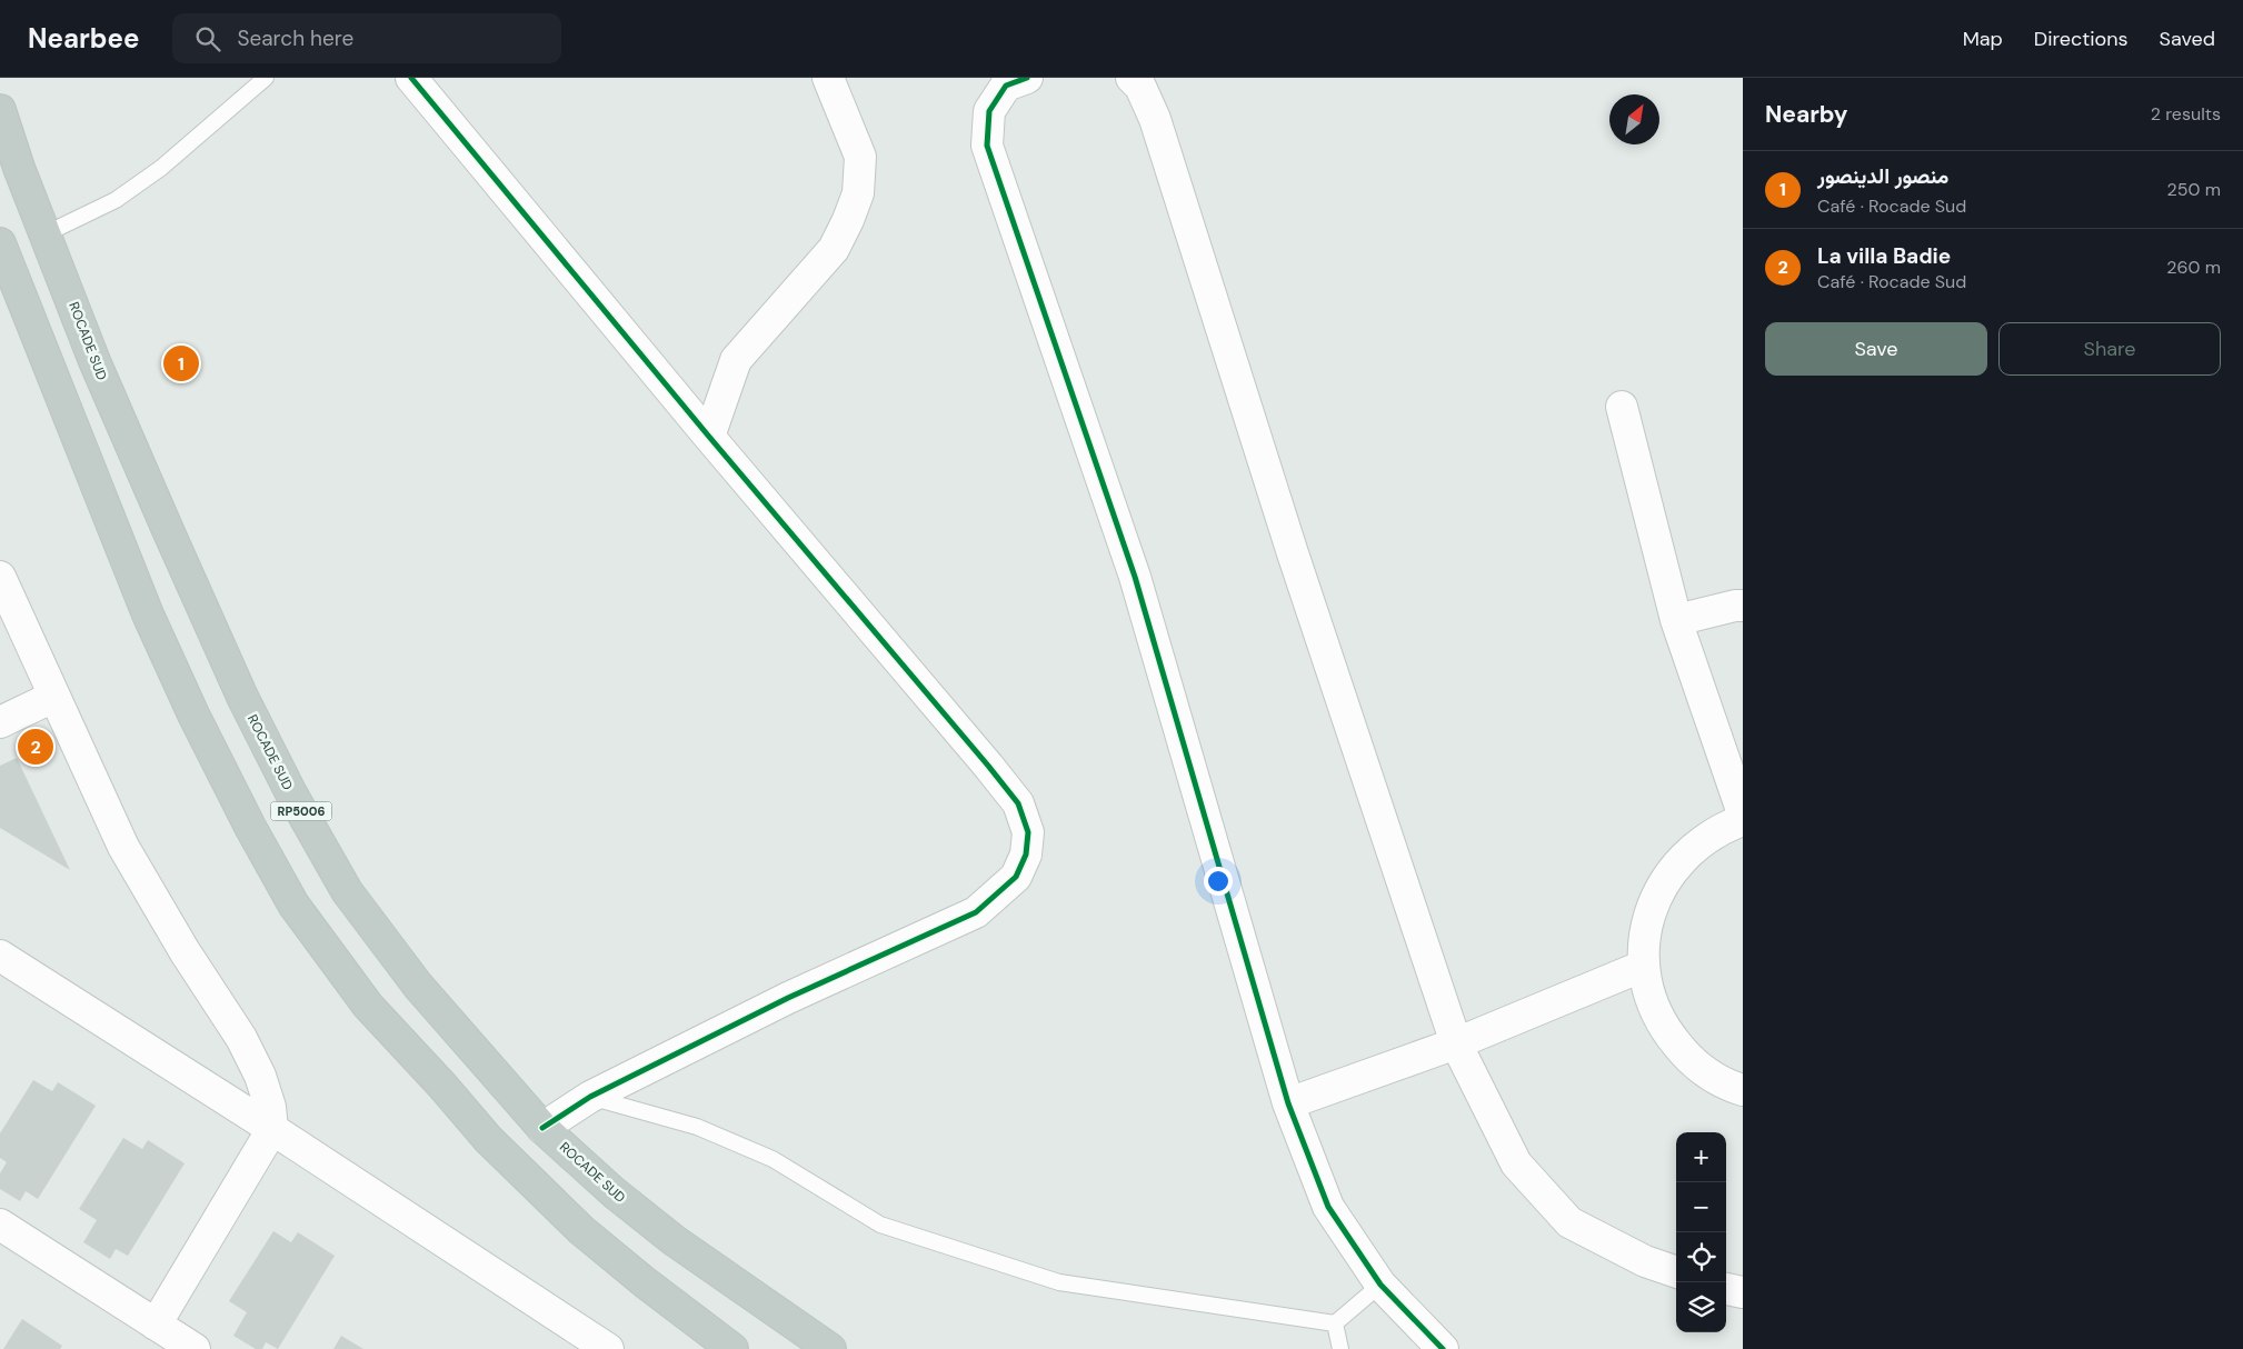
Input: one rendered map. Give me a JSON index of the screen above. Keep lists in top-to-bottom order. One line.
{"streets":{"highway":["ROCADE SUD","RP5006"]},"north":"top right","page":{"header":"Nearbee","search":"Search here","nav":["Map","Directions","Saved"],"heading":["Nearby","2 results"],"list":[{"mark":"1","name":"منصور الدينصور","note":"Café · Rocade Sud","value":"250 m"},{"mark":"2","name":"La villa Badie","note":"Café · Rocade Sud","value":"260 m"}],"buttons":["Save","Share"],"pins":["1","2"],"map_buttons":["+","−"]}}
